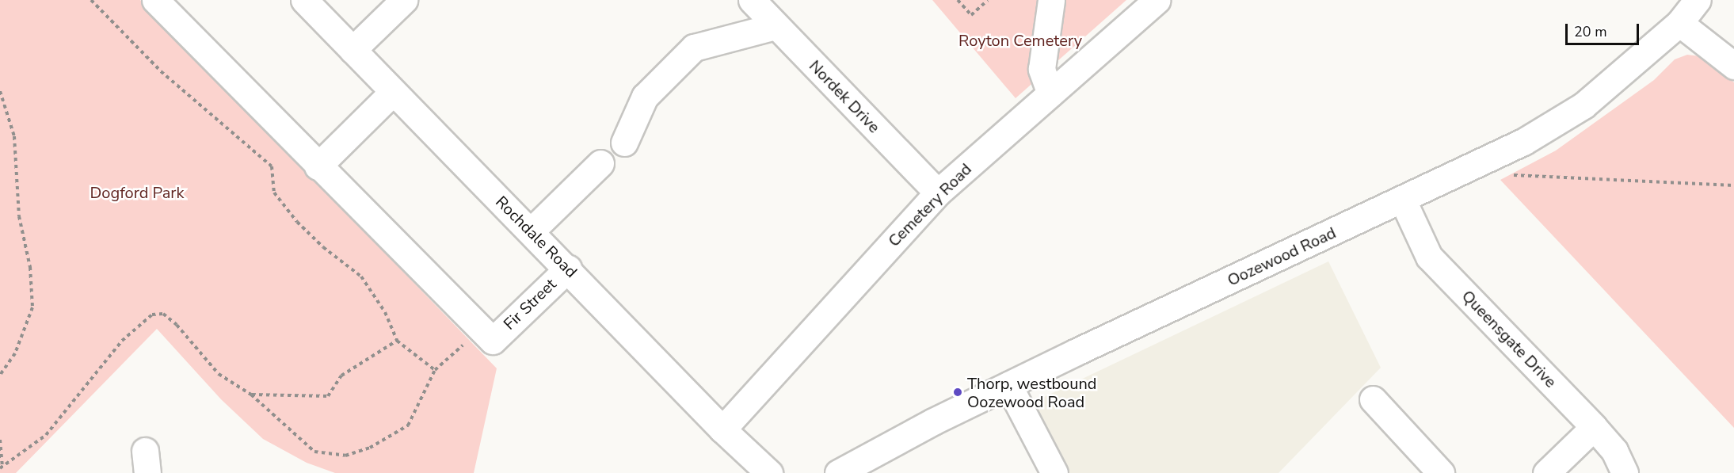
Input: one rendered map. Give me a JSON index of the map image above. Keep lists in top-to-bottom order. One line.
{"streets":{"street":["Nordek Drive","Cemetery Road","Rochdale Road","Oozewood Road","Fir Street","Queensgate Drive"]},"crossings":[["Nordek Drive","Cemetery Road"],["Cemetery Road","Rochdale Road"],["Rochdale Road","Fir Street"],["Oozewood Road","Queensgate Drive"]],"parks":["Royton Cemetery","Dogford Park"],"places":["Thorp, westbound Oozewood Road"],"scale_bar":"20 m"}
